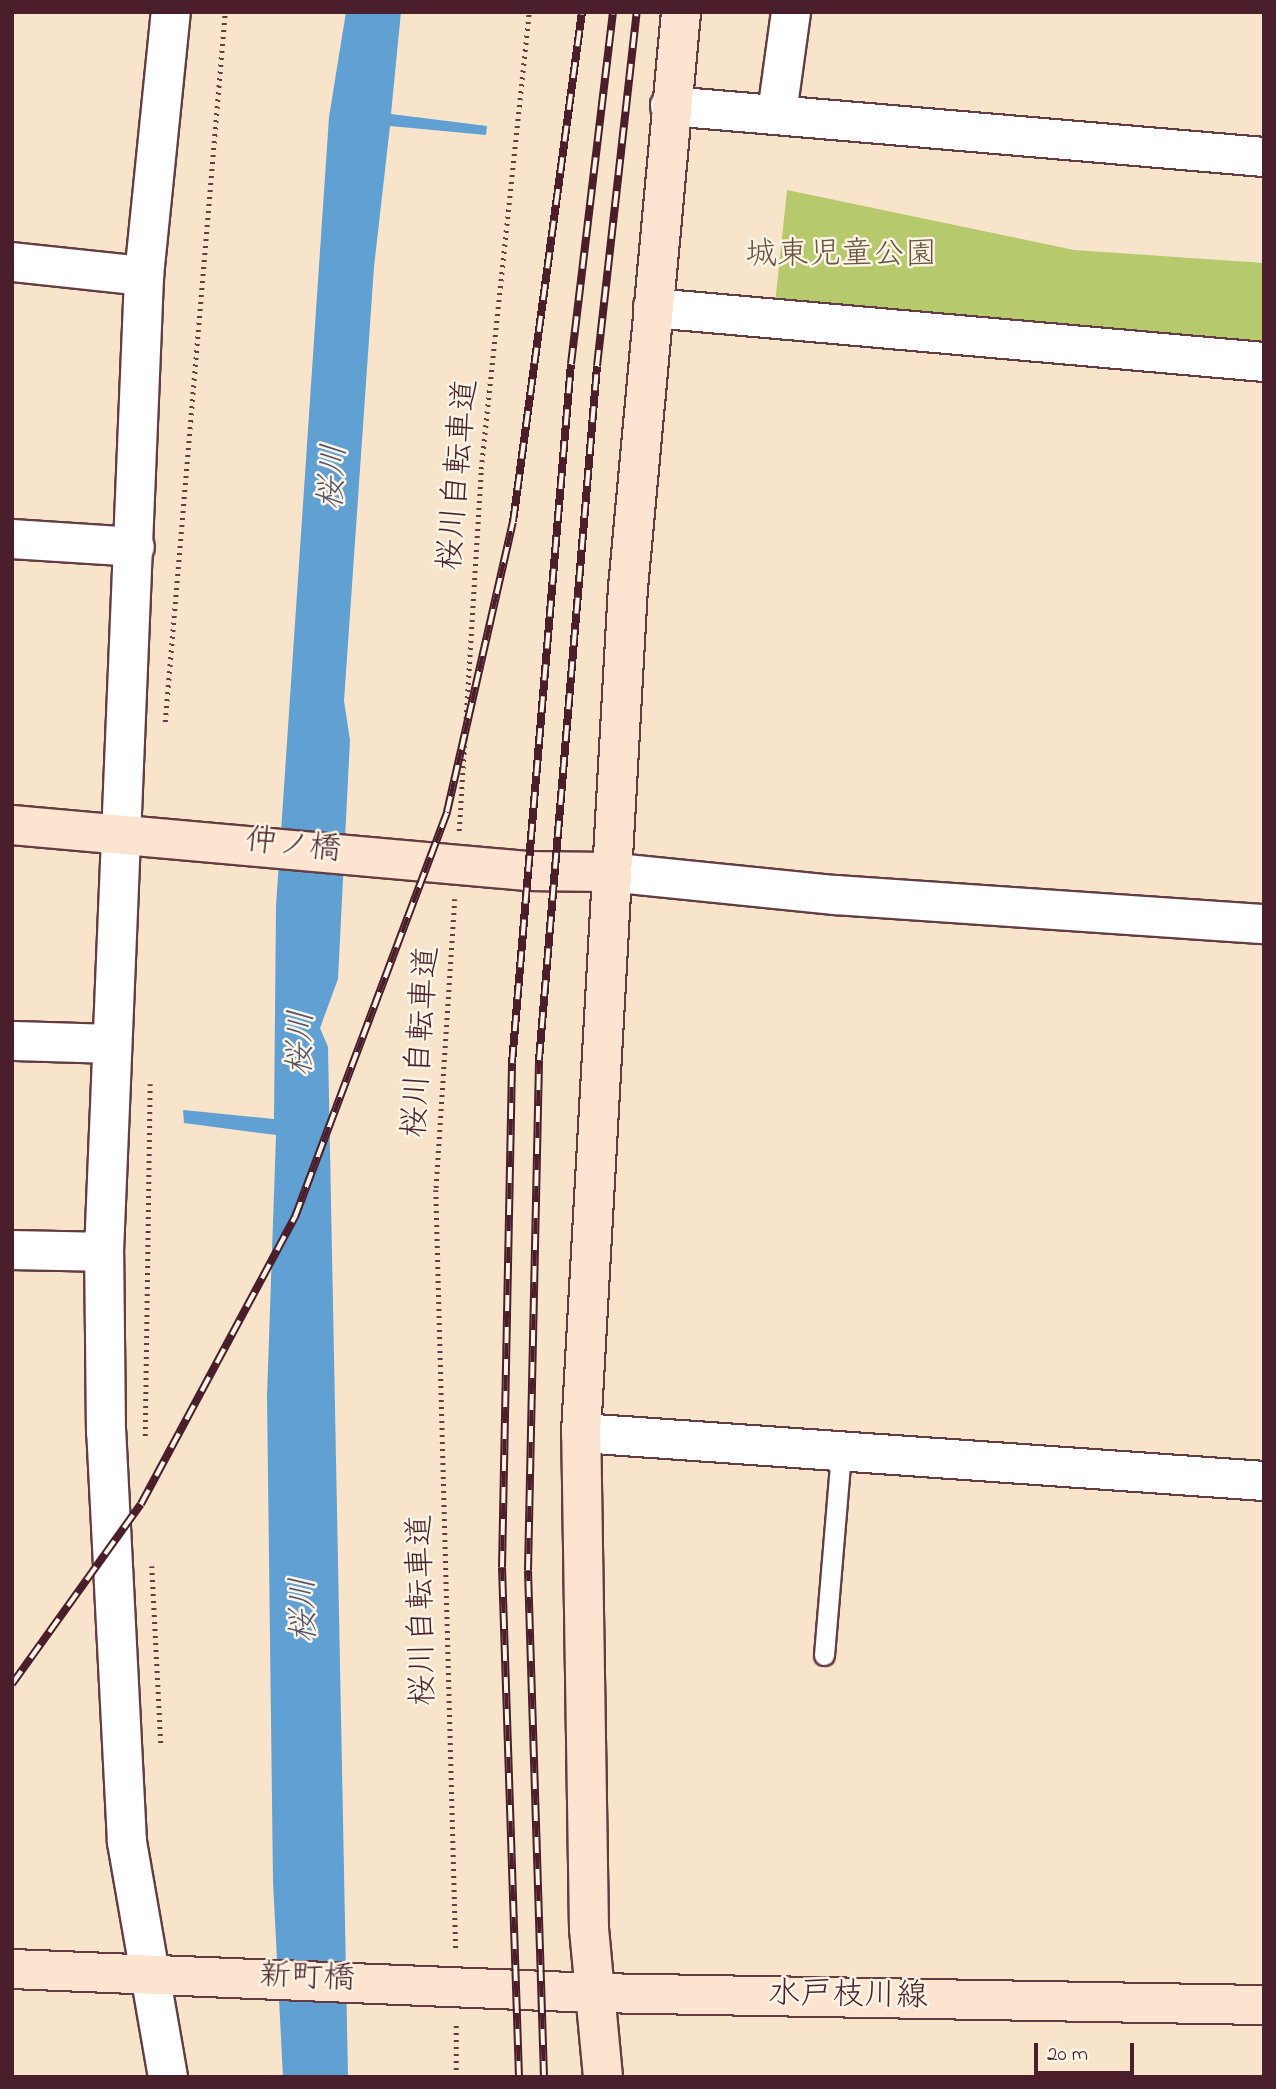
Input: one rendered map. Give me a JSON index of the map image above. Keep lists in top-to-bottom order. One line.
{"streets":{"street":["仲ノ橋","新町橋","水戸枝川線"],"path":["桜川自転車道"]},"crossings":[["桜川自転車道","仲ノ橋"],["桜川自転車道","新町橋"],["桜川自転車道","水戸枝川線"],["新町橋","水戸枝川線"]],"water":["桜川"],"parks":["城東児童公園"],"scale_bar":"20 m"}
